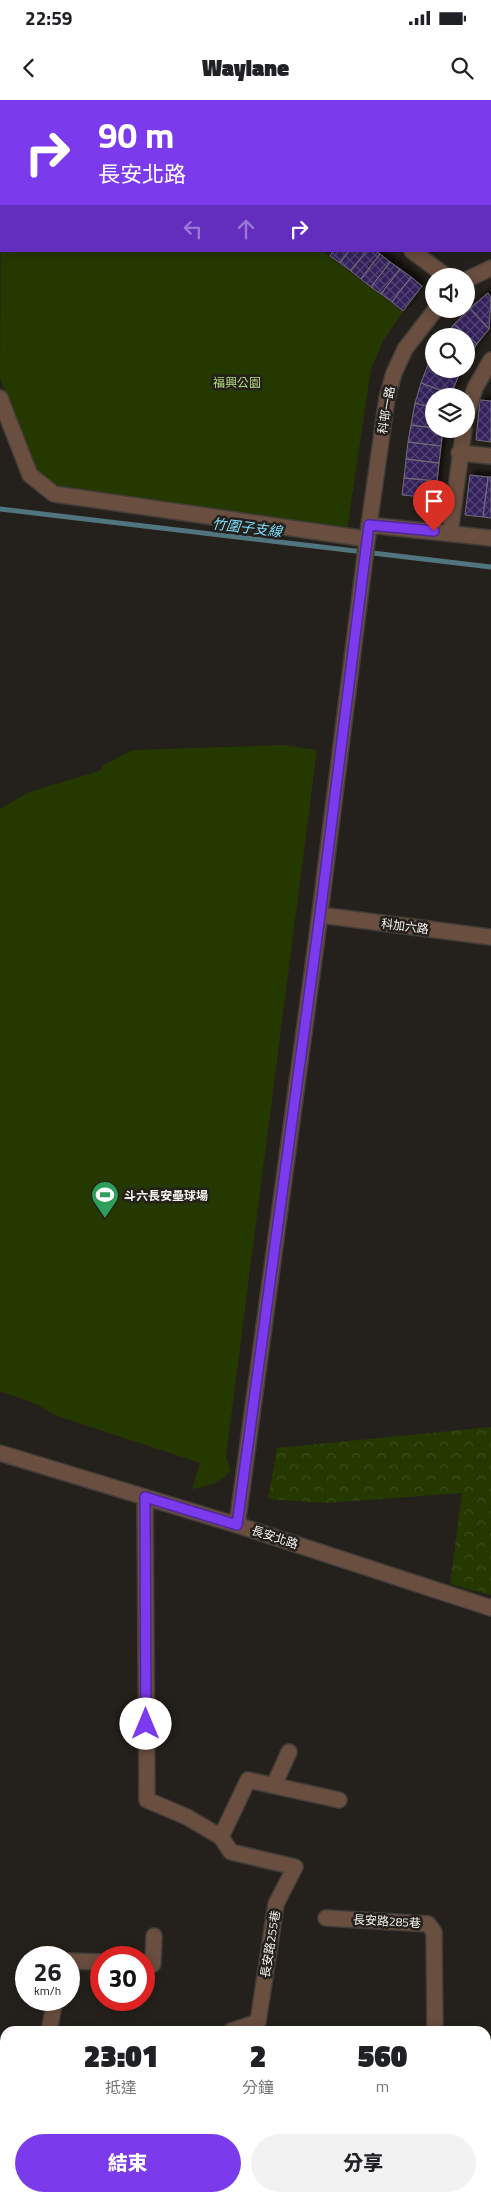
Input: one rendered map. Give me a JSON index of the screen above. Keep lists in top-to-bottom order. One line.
{"streets":{"street":["科邨一路","科加六路","長安北路","長安路285巷","長安路255巷"]},"crossings":[["科邨一路","科加六路"],["科邨一路","長安北路"]],"water":["竹圍子支線"],"parks":["福興公園"],"places":{"sports":["斗六長安壘球場"]},"page":{"status":"22:59","header":"Waylane","turn":["90 m","長安北路"],"speed":"26 km/h","limit":"30","eta":["23:01","抵達","2","分鐘","560","m"],"buttons":["結束","分享"]}}
